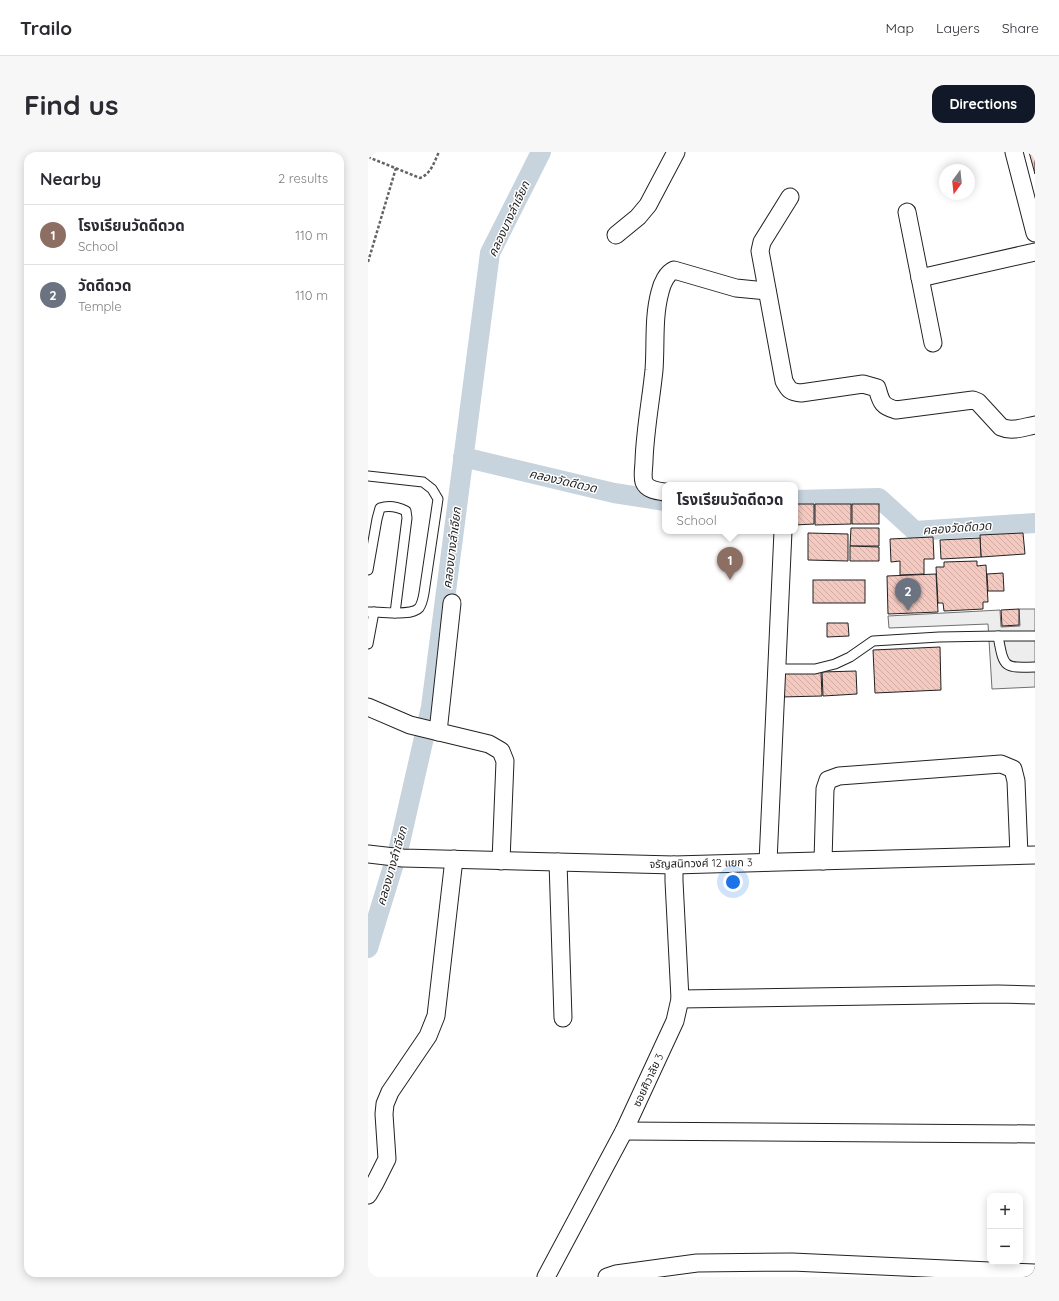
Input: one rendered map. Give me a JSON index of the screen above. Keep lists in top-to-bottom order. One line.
{"streets":{"street":["จรัญสนิทวงศ์ 12 แยก 3","ซอยศิวาลัย 3"]},"crossings":[["จรัญสนิทวงศ์ 12 แยก 3","ซอยศิวาลัย 3"]],"water":["คลองบางลำเจียก","คลองวัดดีดวด"],"north":"bottom","page":{"header":"Trailo","nav":["Map","Layers","Share"],"buttons":"Directions","title":"Find us","heading":["Nearby","2 results"],"list":[{"mark":"1","name":"โรงเรียนวัดดีดวด","note":"School","value":"110 m"},{"mark":"2","name":"วัดดีดวด","note":"Temple","value":"110 m"}],"popup":["โรงเรียนวัดดีดวด","School"],"pins":["1","2"],"map_buttons":["+","−"]}}
